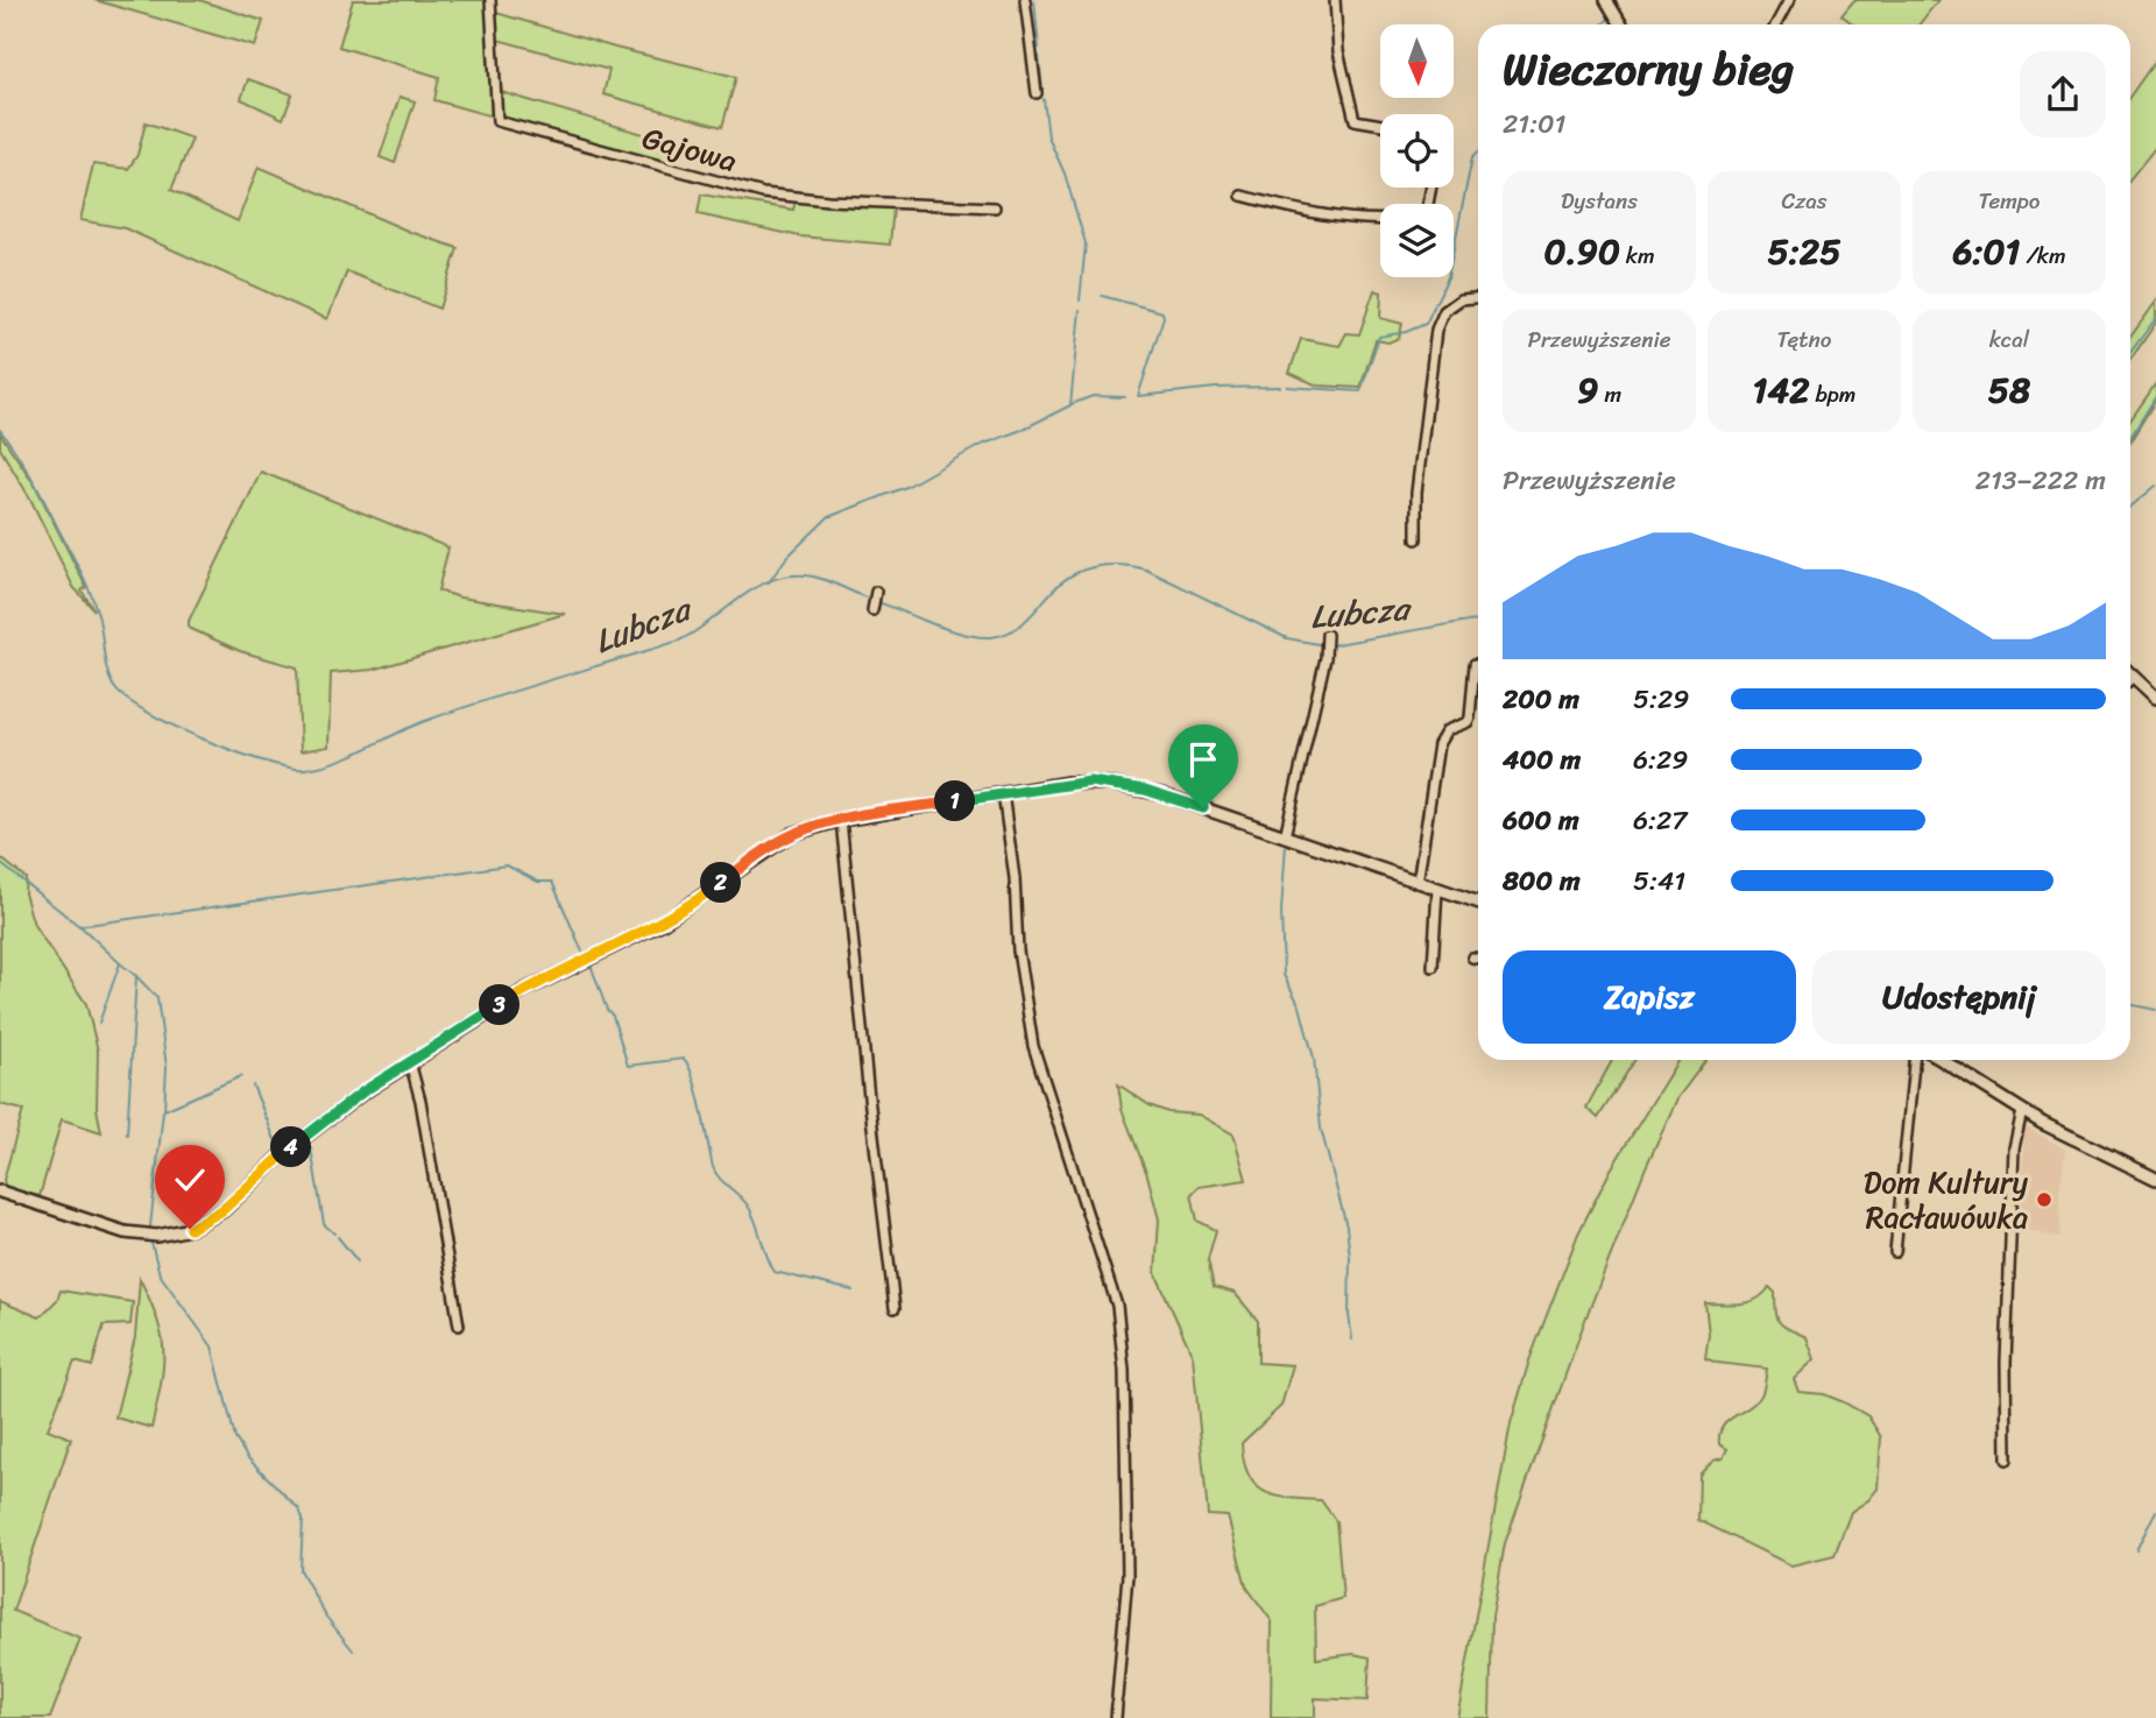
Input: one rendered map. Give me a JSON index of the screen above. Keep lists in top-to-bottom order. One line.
{"streets":{"street":["Gajowa"]},"water":["Lubcza"],"places":["Dom Kultury Racławówka"],"north":"bottom","page":{"heading":["Wieczorny bieg","21:01"],"stats":[["Dystans","0.90 km"],["Czas","5:25"],["Tempo","6:01 /km"],["Przewyższenie","9 m"],["Tętno","142 bpm"],["kcal","58"]],"chart":["Przewyższenie","213–222 m"],"list":[{"name":"200 m","note":"5:29"},{"name":"400 m","note":"6:29"},{"name":"600 m","note":"6:27"},{"name":"800 m","note":"5:41"}],"pins":["1","2","3","4"],"buttons":["Zapisz","Udostępnij"]}}
